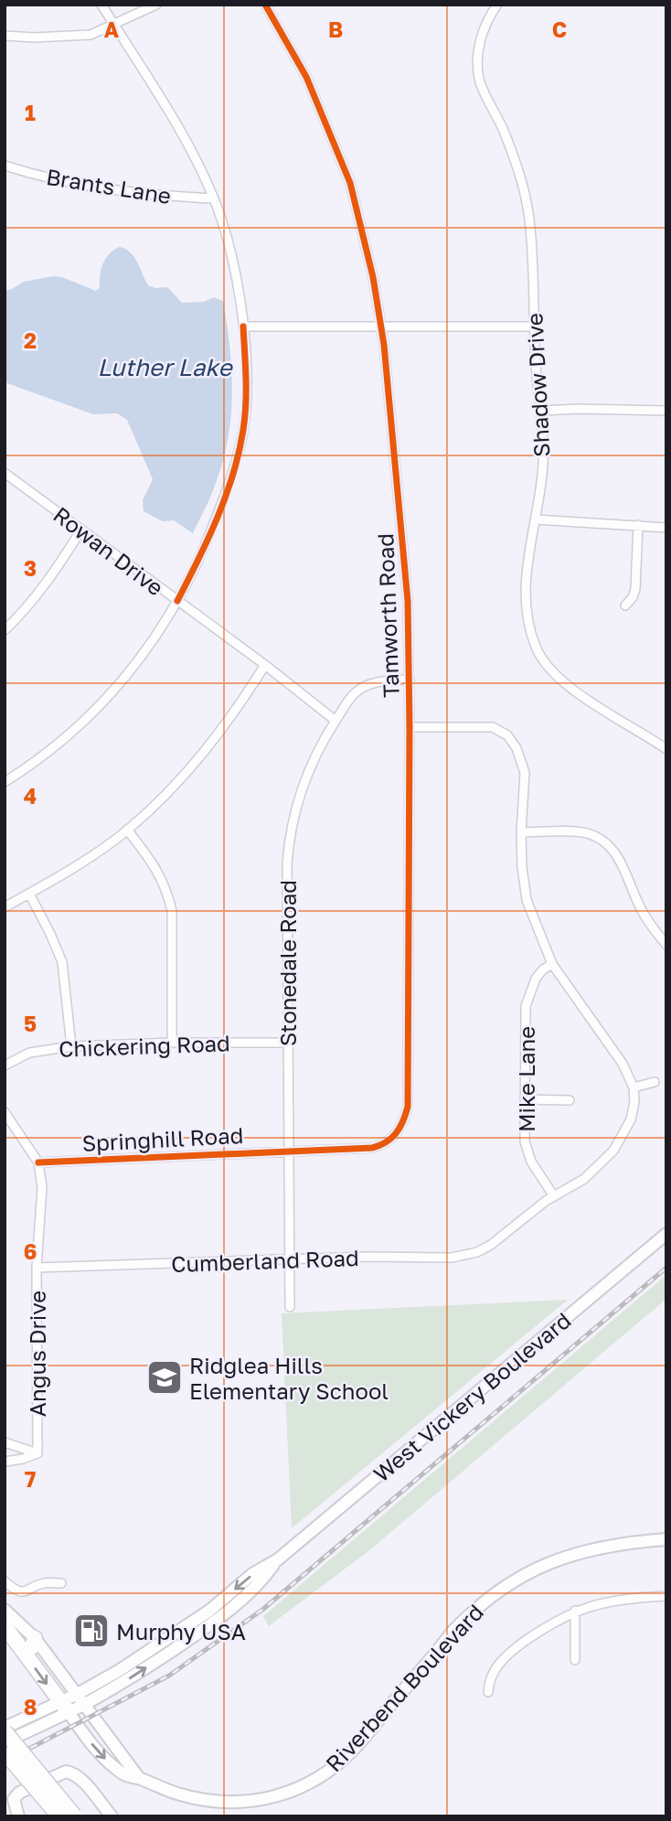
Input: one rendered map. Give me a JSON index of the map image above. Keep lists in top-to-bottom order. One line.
{"streets":{"main road":["West Vickery Boulevard","Riverbend Boulevard"],"street":["Brants Lane","Shadow Drive","Rowan Drive","Tamworth Road","Stonedale Road","Chickering Road","Mike Lane","Springhill Road","Cumberland Road","Angus Drive"]},"crossings":[["Rowan Drive","Stonedale Road"],["Tamworth Road","Stonedale Road"],["Tamworth Road","Springhill Road"],["Stonedale Road","Chickering Road"],["Stonedale Road","Springhill Road"],["Stonedale Road","Cumberland Road"],["Mike Lane","Cumberland Road"],["Springhill Road","Angus Drive"],["Cumberland Road","Angus Drive"],["West Vickery Boulevard","Riverbend Boulevard"]],"water":["Luther Lake"],"places":{"school or university":["Ridglea Hills Elementary School"],"fuel station":["Murphy USA"]},"grid":{"columns":["A","B","C"],"rows":["1","2","3","4","5","6","7","8"]}}
